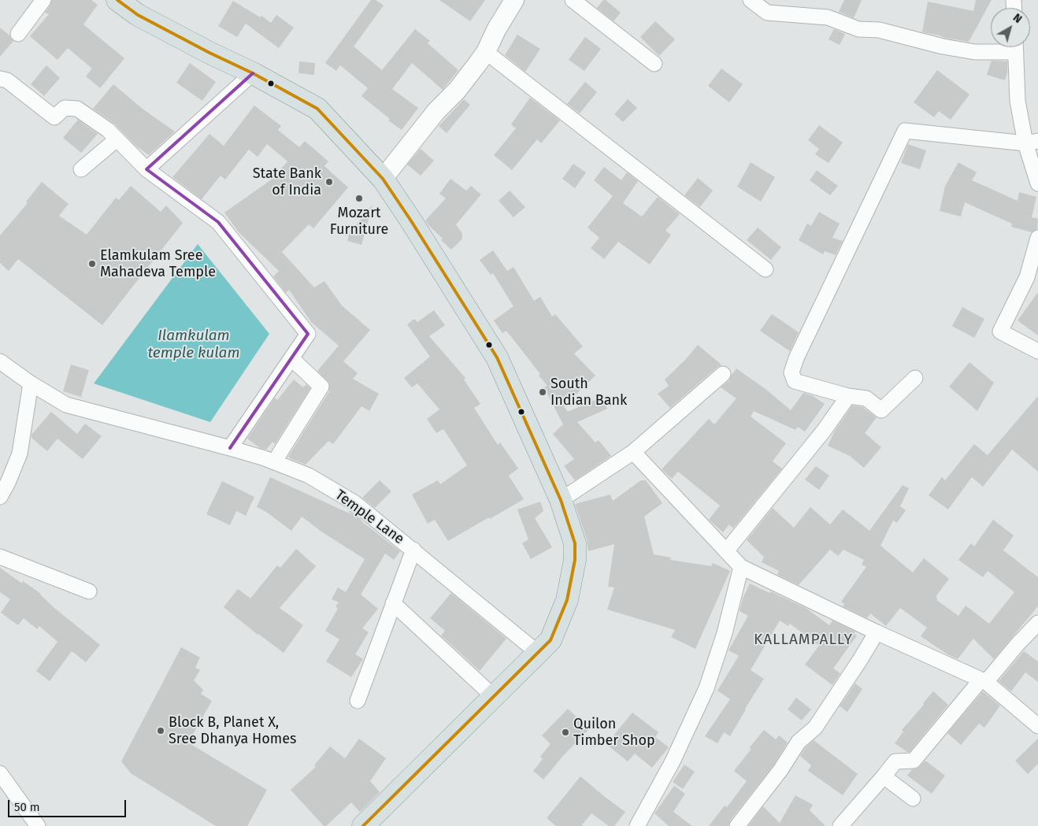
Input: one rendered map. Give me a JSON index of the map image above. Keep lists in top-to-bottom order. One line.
{"streets":{"street":["Temple Lane"]},"districts":["KALLAMPALLY"],"water":["Ilamkulam temple kulam"],"places":["State Bank of India","Mozart Furniture","Elamkulam Sree Mahadeva Temple","South Indian Bank","Block B, Planet X, Sree Dhanya Homes","Quilon Timber Shop"],"scale_bar":"50 m","north":"top right"}
